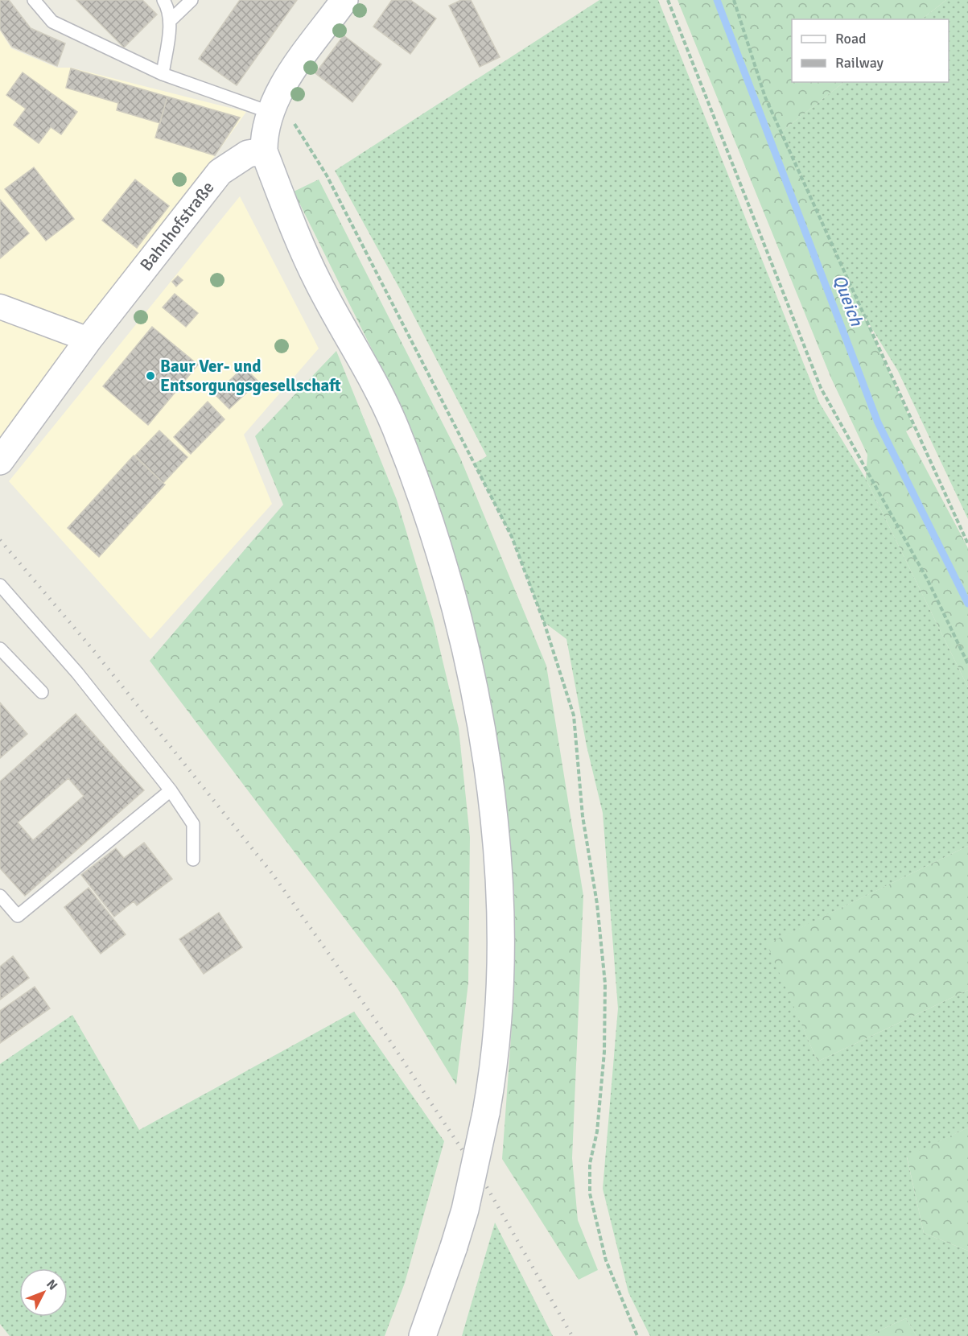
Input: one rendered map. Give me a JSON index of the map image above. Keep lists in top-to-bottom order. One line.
{"streets":{"main road":["Bahnhofstraße"]},"water":["Queich"],"places":["Baur Ver- und Entsorgungsgesellschaft"],"legend":["Road","Railway"],"north":"top right"}
